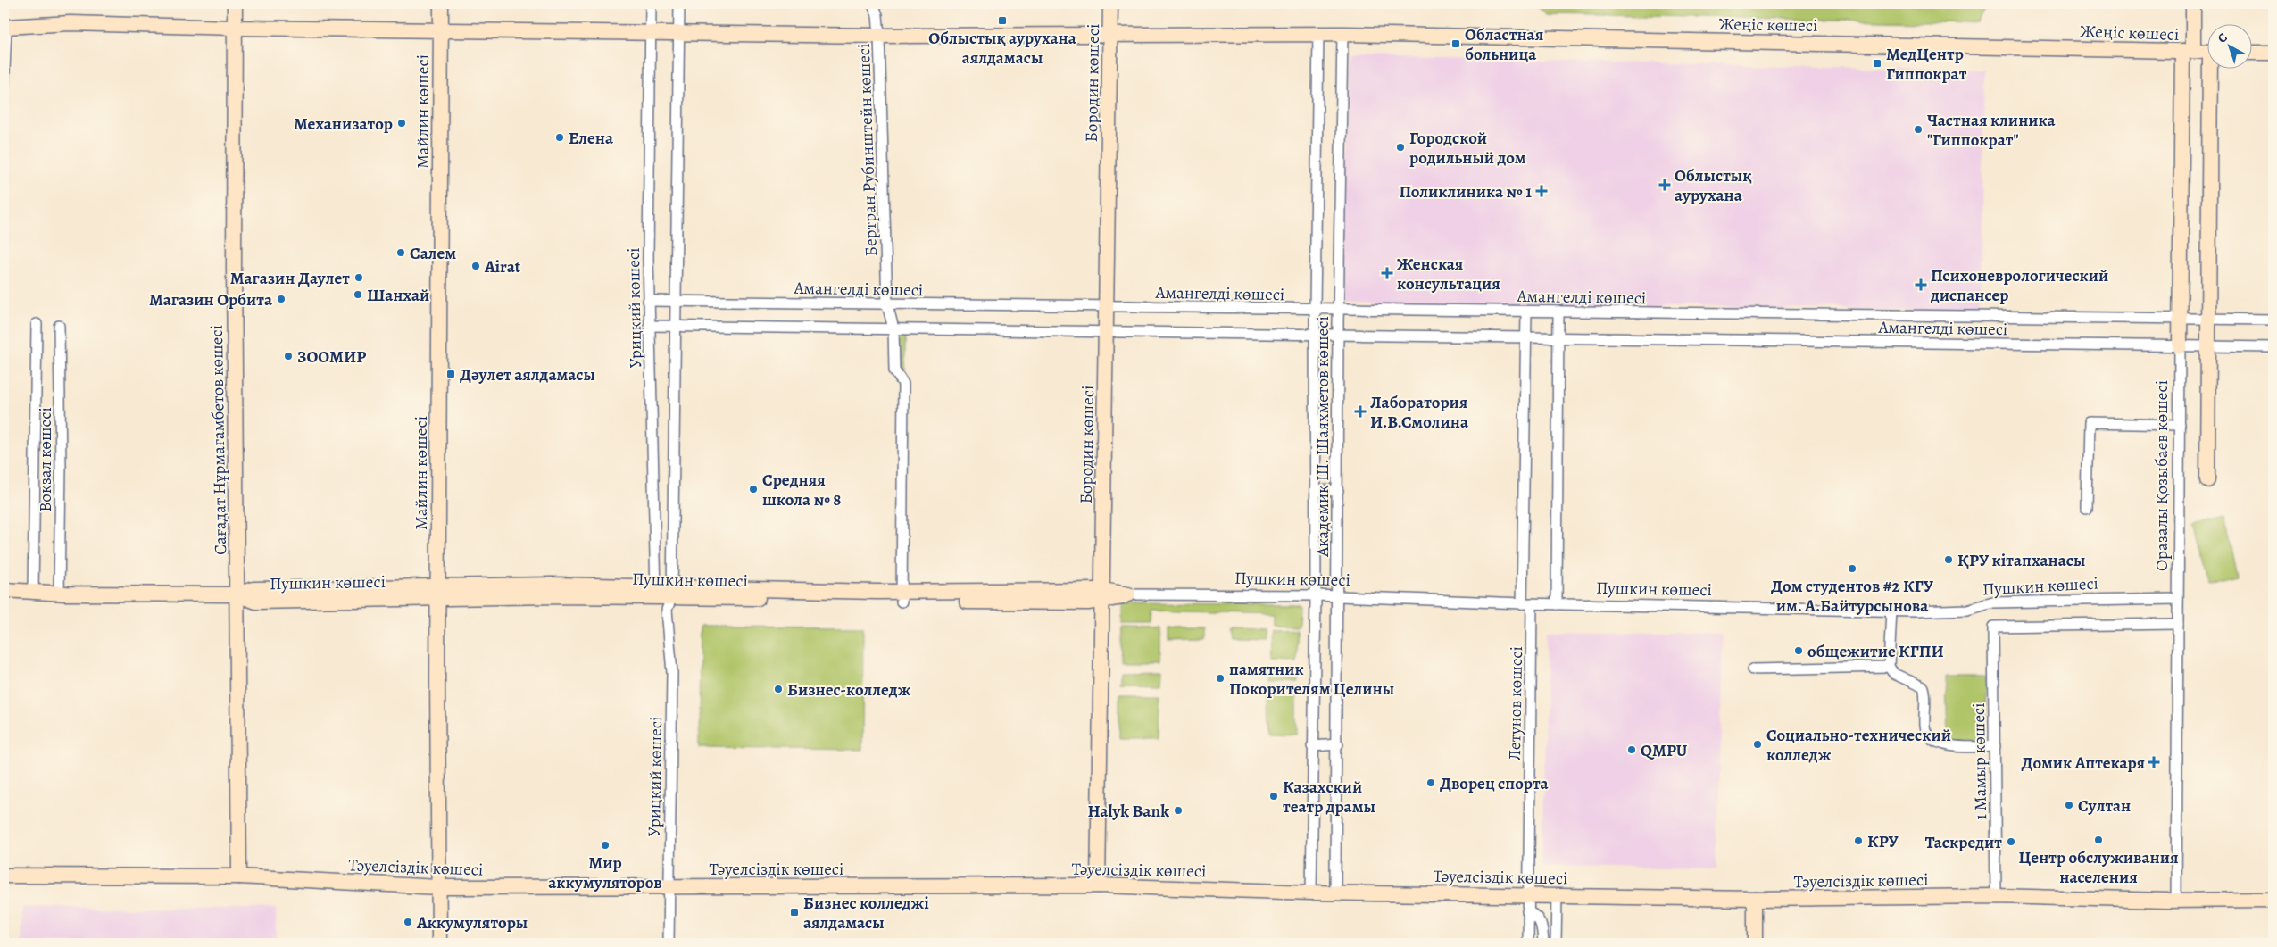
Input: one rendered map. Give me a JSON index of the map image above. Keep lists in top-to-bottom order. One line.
{"streets":{"street":["Жеңіс көшесі","Бородин көшесі","Майлин көшесі","Бертран Рубинштейн көшесі","Амангелді көшесі","Урицкий көшесі","Академик Ш. Шаяхметов көшесі","Сағадат Нұрмағамбетов көшесі","Вокзал көшесі","Оразалы Қозыбаев көшесі","Пушкин көшесі","Летунов көшесі","1 Мамыр көшесі","Тәуелсіздік көшесі"]},"crossings":[["Жеңіс көшесі","Бородин көшесі"],["Жеңіс көшесі","Майлин көшесі"],["Жеңіс көшесі","Бертран Рубинштейн көшесі"],["Жеңіс көшесі","Урицкий көшесі"],["Жеңіс көшесі","Академик Ш. Шаяхметов көшесі"],["Жеңіс көшесі","Сағадат Нұрмағамбетов көшесі"],["Жеңіс көшесі","Оразалы Қозыбаев көшесі"],["Бородин көшесі","Амангелді көшесі"],["Бородин көшесі","Пушкин көшесі"],["Бородин көшесі","Тәуелсіздік көшесі"],["Майлин көшесі","Пушкин көшесі"],["Майлин көшесі","Тәуелсіздік көшесі"],["Бертран Рубинштейн көшесі","Амангелді көшесі"],["Бертран Рубинштейн көшесі","Пушкин көшесі"],["Амангелді көшесі","Урицкий көшесі"],["Амангелді көшесі","Академик Ш. Шаяхметов көшесі"],["Амангелді көшесі","Оразалы Қозыбаев көшесі"],["Амангелді көшесі","Летунов көшесі"],["Урицкий көшесі","Пушкин көшесі"],["Урицкий көшесі","Тәуелсіздік көшесі"],["Академик Ш. Шаяхметов көшесі","Пушкин көшесі"],["Академик Ш. Шаяхметов көшесі","Тәуелсіздік көшесі"],["Сағадат Нұрмағамбетов көшесі","Пушкин көшесі"],["Сағадат Нұрмағамбетов көшесі","Тәуелсіздік көшесі"],["Вокзал көшесі","Пушкин көшесі"],["Оразалы Қозыбаев көшесі","Пушкин көшесі"],["Оразалы Қозыбаев көшесі","1 Мамыр көшесі"],["Оразалы Қозыбаев көшесі","Тәуелсіздік көшесі"],["Пушкин көшесі","Летунов көшесі"],["Летунов көшесі","Тәуелсіздік көшесі"],["1 Мамыр көшесі","Тәуелсіздік көшесі"]],"places":{"transit":["Облыстық аурухана аялдамасы","Областная больница","МедЦентр Гиппократ","Дәулет аялдамасы","Бизнес колледжі аялдамасы"],"other":["Механизатор","Частная клиника \"Гиппократ\"","Елена","Городской родильный дом","Салем","Airat","Магазин Даулет","Шанхай","Магазин Орбита","ЗООМИР","Средняя школа № 8","ҚРУ кітапханасы","Дом студентов #2 КГУ им. А.Байтурсынова","общежитие КГПИ","памятник Покорителям Целины","Бизнес-колледж","Социально-технический колледж","QMPU","Дворец спорта","Казахский театр драмы","Султан","Halyk Bank","Центр обслуживания населения","КРУ","Таскредит","Мир аккумуляторов","Аккумуляторы"],"health":["Облыстық аурухана","Поликлиника № 1","Женская консультация","Психоневрологический диспансер","Лаборатория И.В.Смолина","Домик Аптекаря"]},"north":"top left"}
